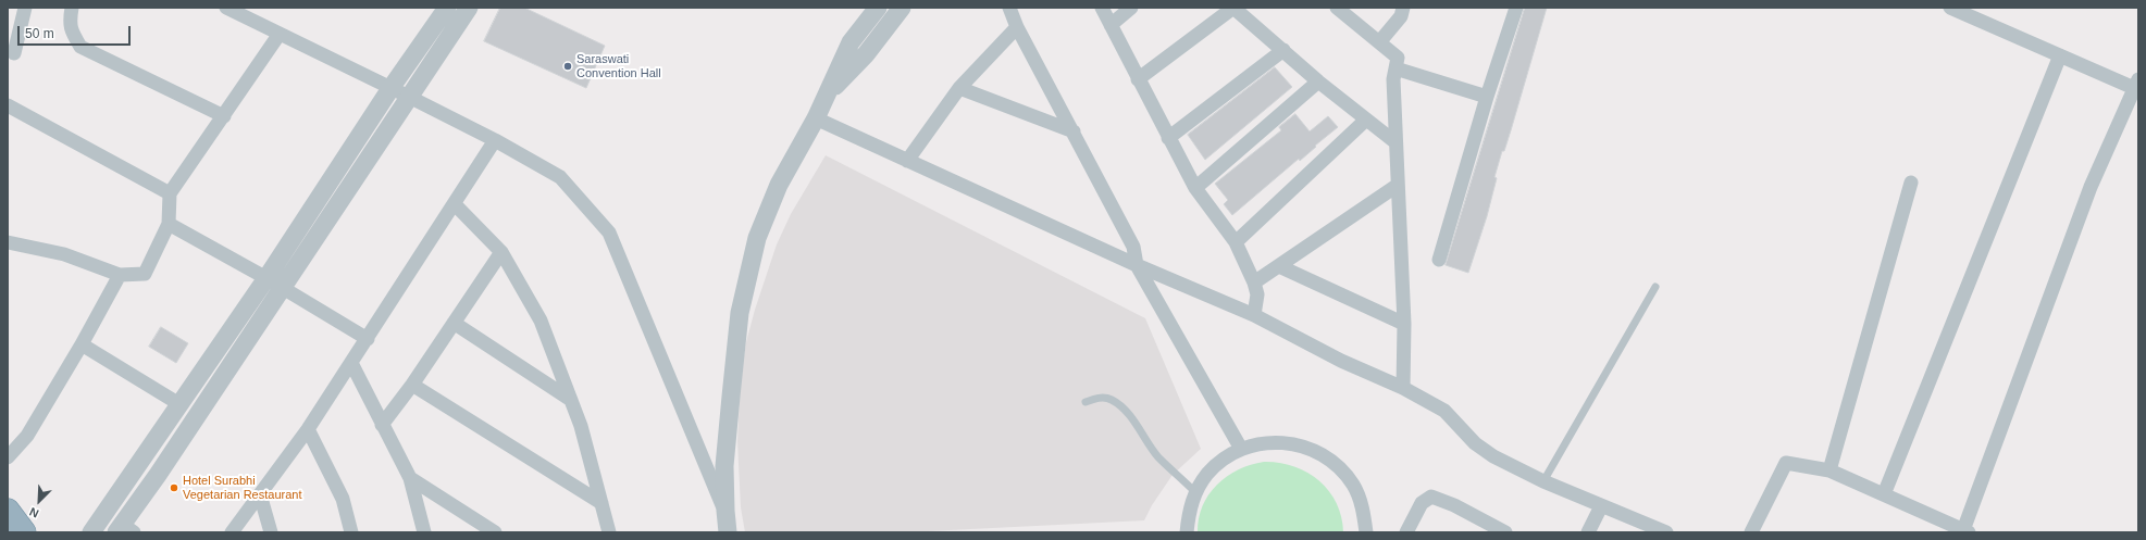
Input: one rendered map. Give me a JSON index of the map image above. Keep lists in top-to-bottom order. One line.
{"places":["Saraswati Convention Hall","Hotel Surabhi Vegetarian Restaurant"],"scale_bar":"50 m","north":"bottom left"}
